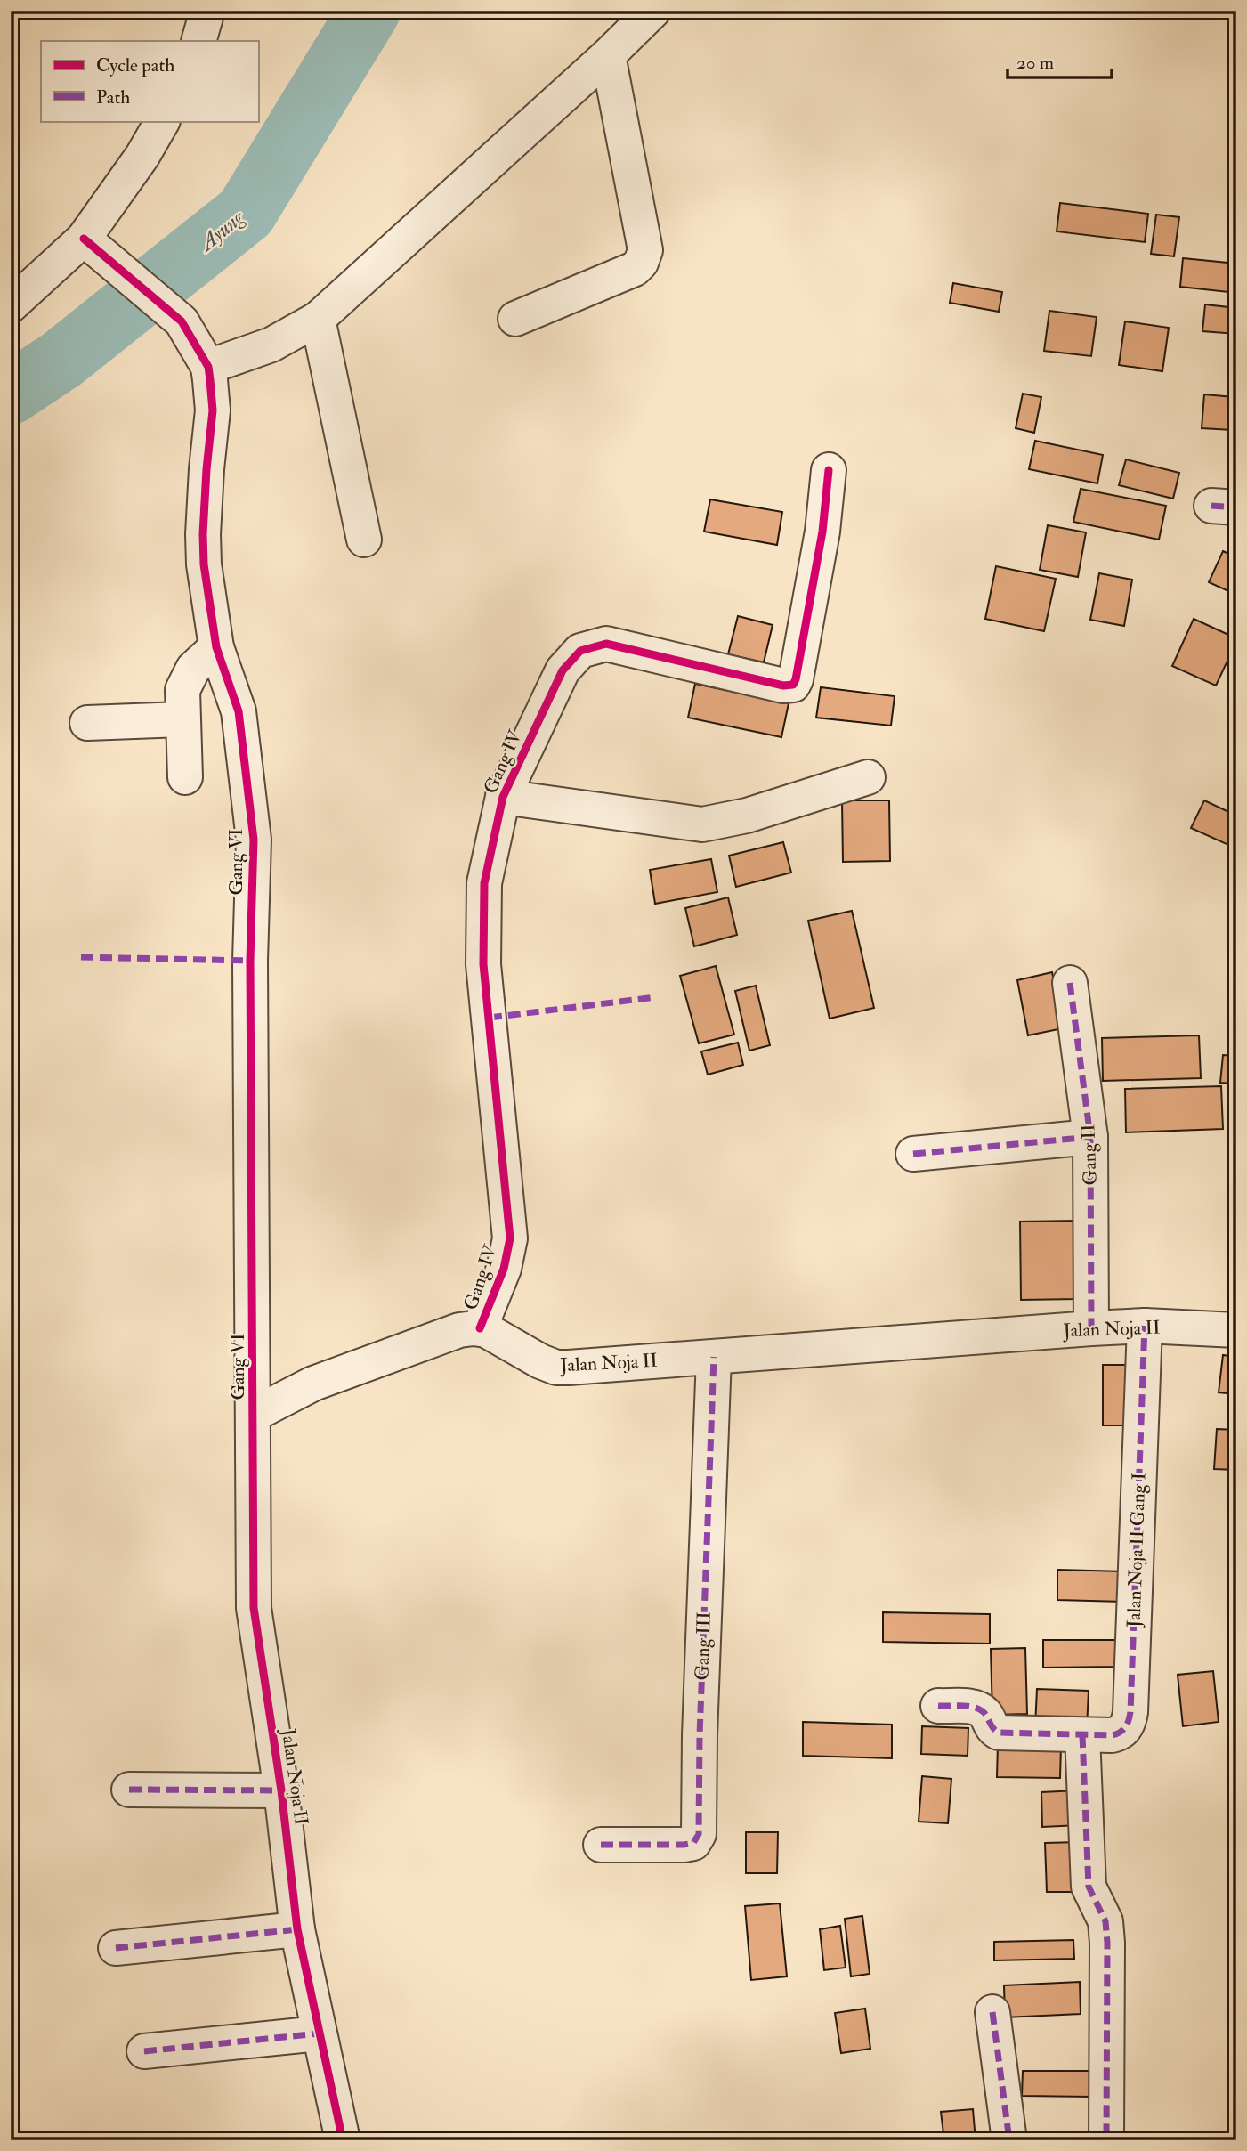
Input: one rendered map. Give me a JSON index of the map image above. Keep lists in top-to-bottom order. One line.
{"streets":{"street":["Gang IV","Gang VI","Gang II","Jalan Noja II","Jalan Noja II Gang I","Gang III"]},"crossings":[["Gang IV","Jalan Noja II"],["Gang VI","Jalan Noja II"],["Gang II","Jalan Noja II"],["Jalan Noja II","Jalan Noja II Gang I"],["Jalan Noja II","Gang III"]],"water":["Ayung"],"legend":["Cycle path","Path"],"scale_bar":"20 m"}
